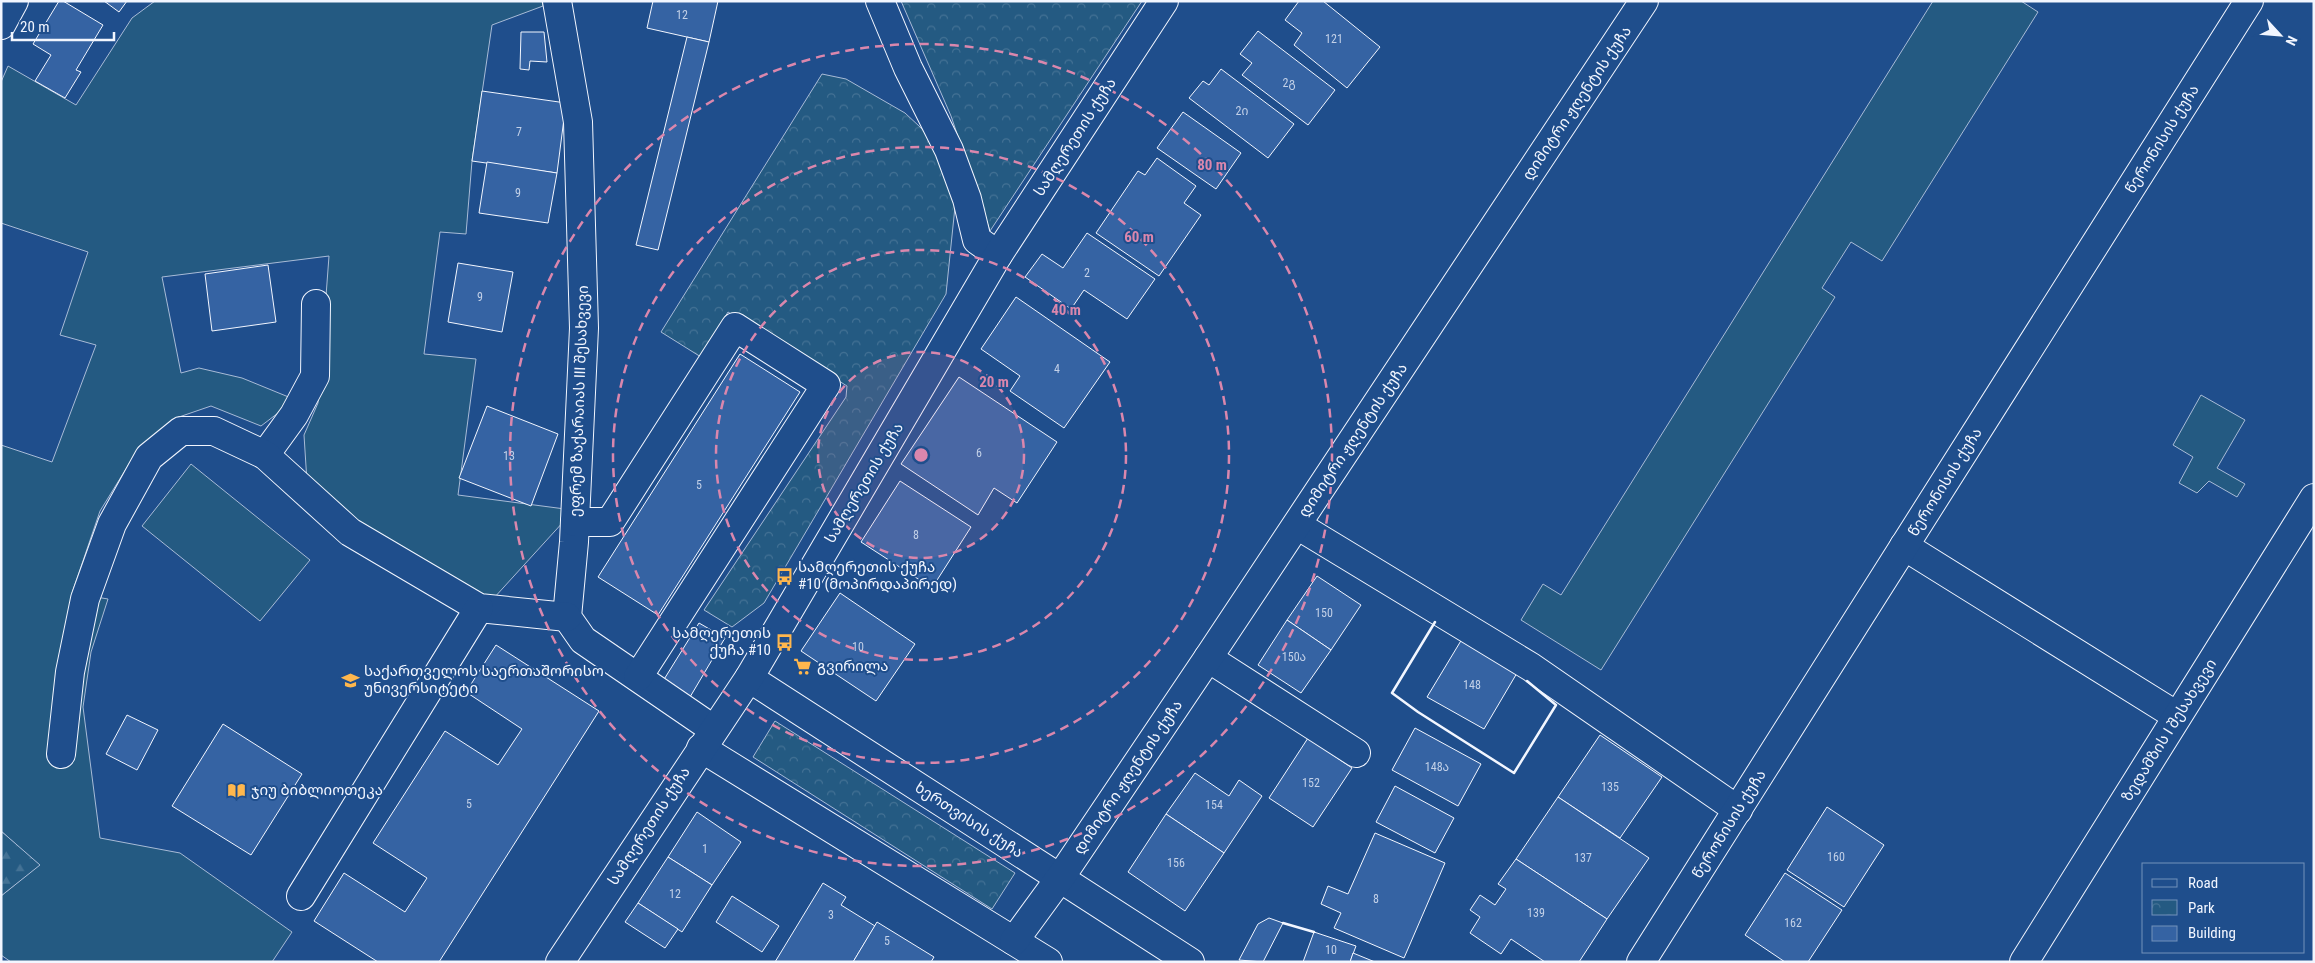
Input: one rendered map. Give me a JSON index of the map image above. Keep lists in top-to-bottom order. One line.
{"streets":{"street":["დიმიტრი ჟღენტის ქუჩა","სამღერეთის ქუჩა","წერონისის ქუჩა","ეფრემ ზაქარაიას III შესახვევი","ზედამზის I შესახვევი","ხერთვისის ქუჩა"]},"crossings":[["დიმიტრი ჟღენტის ქუჩა","ხერთვისის ქუჩა"],["სამღერეთის ქუჩა","ხერთვისის ქუჩა"]],"places":{"bus stop":["სამღერეთის ქუჩა #10 (მოპირდაპირედ)","სამღერეთის ქუჩა #10"],"supermarket":["გვირილა"],"school or university":["საქართველოს საერთაშორისო უნივერსიტეტი"],"library":["ჯიუ ბიბლიოთეკა"]},"house_numbers":["12","121","2გ","2ი","7","9","2","9","4","6","13","5","8","150","10","150ა","148","148ა","152","135","5","154","1","160","137","156","12","8","139","3","162","5","10"],"legend":["Road","Park","Building"],"scale_bar":"20 m","north":"bottom right","rings":["80 m","60 m","40 m","20 m"]}
